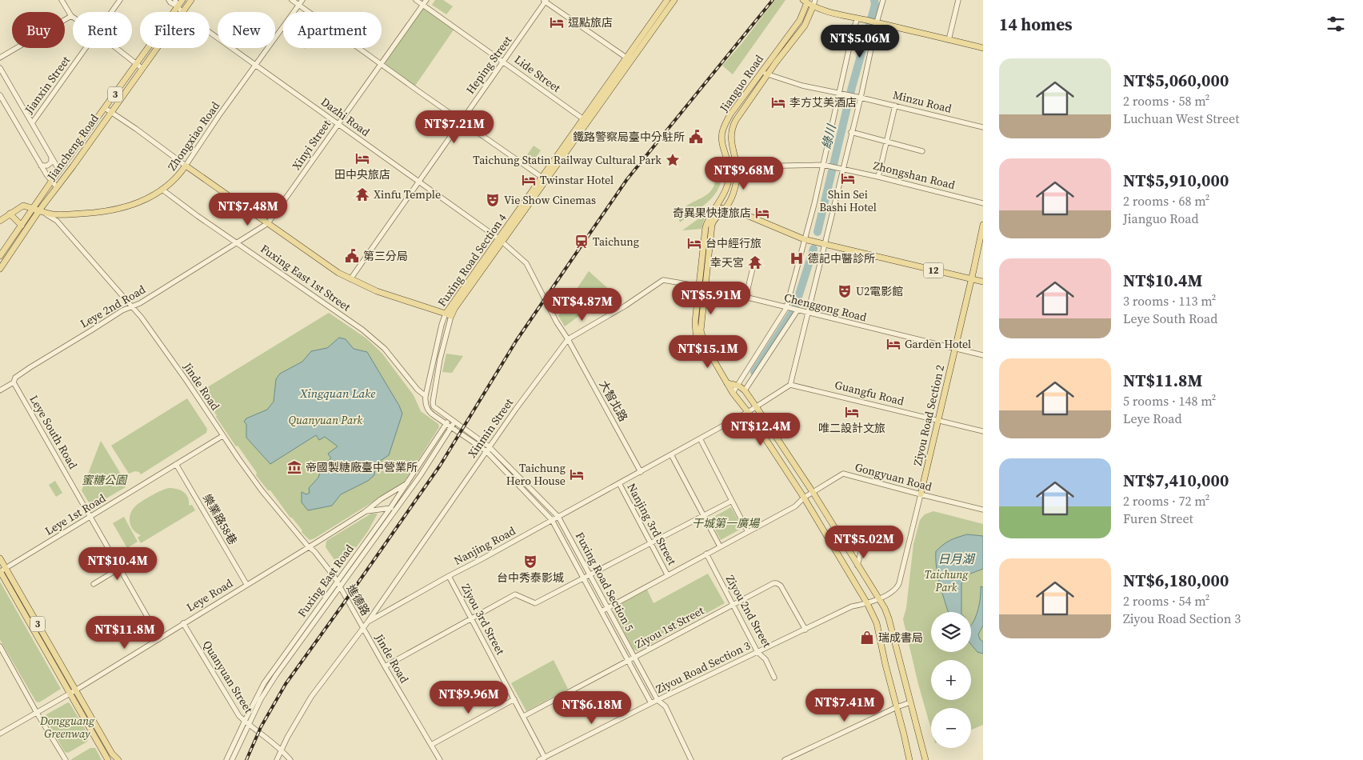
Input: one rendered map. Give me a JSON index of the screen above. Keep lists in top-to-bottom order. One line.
{"streets":{"main road":["Jianguo Road","3","Zhongxiao Road","Jiancheng Road","Fuxing Road Section 4","12","Ziyou Road Section 2"],"street":["Heping Street","Lide Street","Jianxin Street","Minzu Road","Dazhi Road","Xinyi Street","Zhongshan Road","Fuxing East 1st Street","Leye 2nd Road","Chenggong Road","Jinde Road","Guangfu Road","大智北路","Xinmin Street","Leye South Road","Gongyuan Road","Leye 1st Road","樂業路58巷","Nanjing 3rd Street","Nanjing Road","Fuxing East Road","Fuxing Road Section 5","Leye Road","進德路","Ziyou 2nd Street","Ziyou 3rd Street","Ziyou 1st Street","Ziyou Road Section 3","Quanyuan Street"]},"crossings":[["Heping Street","Lide Street"],["Heping Street","Dazhi Road"],["Lide Street","Xinyi Street"],["Lide Street","Fuxing Road Section 4"],["Jianguo Road","12"],["Jianguo Road","Chenggong Road"],["Jianguo Road","Gongyuan Road"],["Jianguo Road","Nanjing Road"],["Jianguo Road","Ziyou Road Section 3"],["3","Leye 1st Road"],["3","Leye Road"],["Dazhi Road","Zhongxiao Road"],["Dazhi Road","Xinyi Street"],["Dazhi Road","Jiancheng Road"],["Dazhi Road","Fuxing Road Section 4"],["Dazhi Road","大智北路"],["Zhongxiao Road","Jiancheng Road"],["Zhongxiao Road","Fuxing East 1st Street"],["Zhongxiao Road","Jinde Road"],["Xinyi Street","Fuxing East 1st Street"],["Xinyi Street","Leye 2nd Road"],["Jiancheng Road","Jinde Road"],["Fuxing Road Section 4","Fuxing East 1st Street"],["Fuxing Road Section 4","大智北路"],["Fuxing Road Section 4","Xinmin Street"],["Fuxing Road Section 4","Nanjing Road"],["Fuxing Road Section 4","Fuxing East Road"],["Fuxing Road Section 4","Fuxing Road Section 5"],["12","Ziyou Road Section 2"],["Fuxing East 1st Street","Leye 2nd Road"],["Leye 2nd Road","Jinde Road"],["Leye 2nd Road","Leye South Road"],["Chenggong Road","Ziyou Road Section 2"],["Chenggong Road","Xinmin Street"],["Jinde Road","Leye 1st Road"],["Jinde Road","Nanjing Road"],["Jinde Road","Fuxing East Road"],["Jinde Road","Leye Road"],["Jinde Road","進德路"],["Guangfu Road","Ziyou Road Section 2"],["大智北路","Xinmin Street"],["大智北路","Nanjing Road"],["Ziyou Road Section 2","Gongyuan Road"],["Ziyou Road Section 2","Ziyou Road Section 3"],["Xinmin Street","Nanjing Road"],["Leye South Road","Leye 1st Road"],["Leye South Road","Leye Road"],["Gongyuan Road","Nanjing 3rd Street"],["Gongyuan Road","Fuxing Road Section 5"],["Gongyuan Road","Ziyou 2nd Street"],["Leye 1st Road","樂業路58巷"],["樂業路58巷","Leye Road"],["Nanjing 3rd Street","Nanjing Road"],["Nanjing Road","Fuxing Road Section 5"],["Nanjing Road","進德路"],["Nanjing Road","Ziyou 3rd Street"],["Nanjing Road","Quanyuan Street"],["Fuxing East Road","Leye Road"],["Fuxing East Road","進德路"],["Fuxing East Road","Quanyuan Street"],["Fuxing Road Section 5","Ziyou 1st Street"],["Fuxing Road Section 5","Ziyou Road Section 3"],["Leye Road","Quanyuan Street"],["Ziyou 2nd Street","Ziyou 1st Street"],["Ziyou 2nd Street","Ziyou Road Section 3"],["Ziyou 3rd Street","Ziyou 1st Street"],["Ziyou 3rd Street","Ziyou Road Section 3"],["Ziyou 1st Street","Ziyou Road Section 3"]],"water":["綠川","Xingquan Lake","日月湖"],"parks":["Quanyuan Park","蜜糖公園","干城第一廣場","Taichung Park","Dongguang Greenway"],"places":{"hotel":["逗點旅店","李方艾美酒店","田中央旅店","Shin Sei Bashi Hotel","Twinstar Hotel","奇異果快捷旅店","台中經行旅","Garden Hotel","唯二設計文旅","Taichung Hero House"],"public building":["鐵路警察局臺中分駐所","第三分局"],"place":["Taichung Statin Railway Cultural Park"],"temple":["Xinfu Temple","幸天宮"],"theatre":["Vie Show Cinemas","U2電影館","台中秀泰影城"],"station":["Taichung"],"hospital":["德記中醫診所"],"museum":["帝國製糖廠臺中營業所"],"shop":["瑞成書局"]},"page":{"heading":"14 homes","chip":["Buy","Rent","Filters","New","Apartment"],"price":["NT$5.06M","NT$7.21M","NT$9.68M","NT$7.48M","NT$5.91M","NT$4.87M","NT$15.1M","NT$12.4M","NT$5.02M","NT$10.4M","NT$11.8M","NT$9.96M","NT$7.41M","NT$6.18M"],"list":[{"name":"NT$5,060,000","note":"2 rooms · 58 m² · Luchuan West Street"},{"name":"NT$5,910,000","note":"2 rooms · 68 m² · Jianguo Road"},{"name":"NT$10.4M","note":"3 rooms · 113 m² · Leye South Road"},{"name":"NT$11.8M","note":"5 rooms · 148 m² · Leye Road"},{"name":"NT$7,410,000","note":"2 rooms · 72 m² · Furen Street"},{"name":"NT$6,180,000","note":"2 rooms · 54 m² · Ziyou Road Section 3"}],"map_buttons":["+","−"]}}
